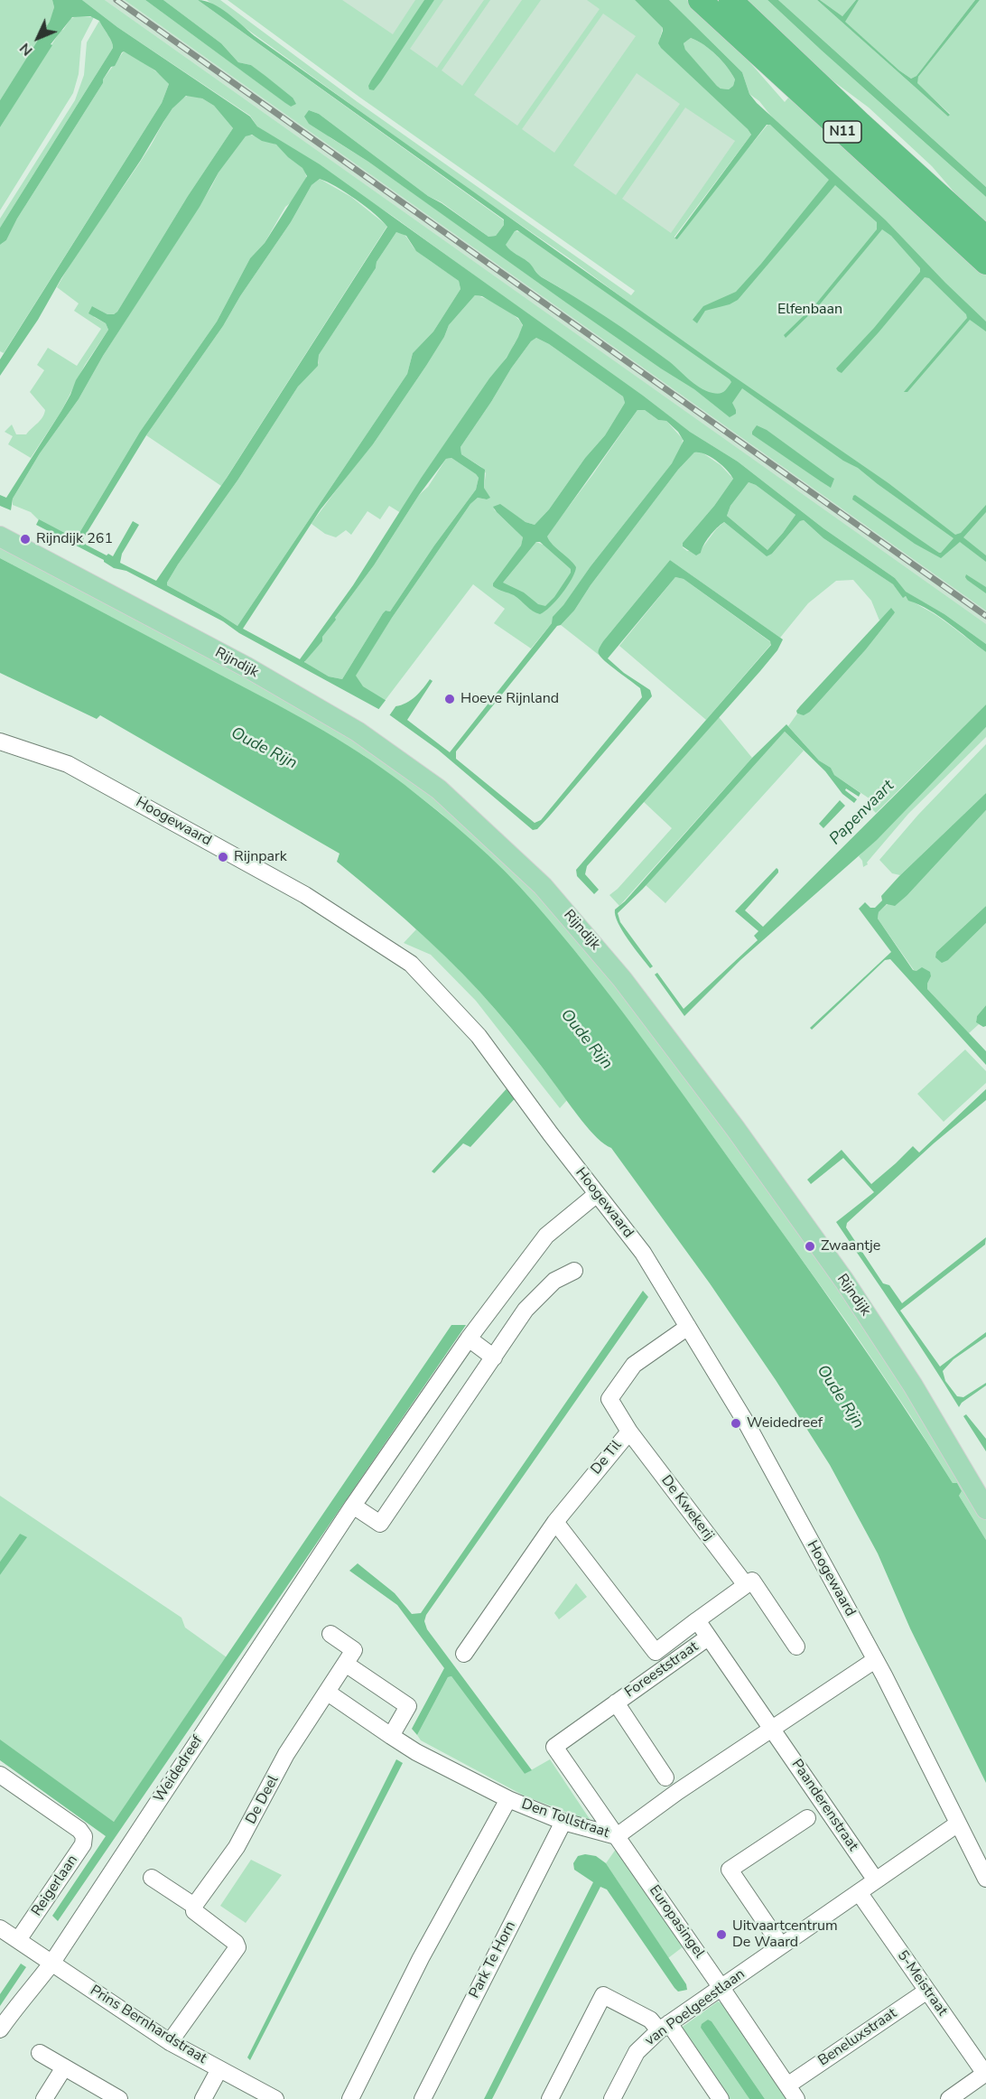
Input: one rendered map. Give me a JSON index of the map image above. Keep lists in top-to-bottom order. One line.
{"streets":{"highway":["N11"],"main road":["Rijndijk"],"street":["Hoogewaard","De Til","De Kwekerij","Foreeststraat","Weidedreef","De Deel","Paanderenstraat","Den Tollstraat","Reigerlaan","Europasingel","Park Te Horn","5-Meistraat","van Poelgeestlaan","Prins Bernhardstraat","Beneluxstraat"]},"crossings":[["Hoogewaard","De Til"],["Hoogewaard","Weidedreef"],["Hoogewaard","Den Tollstraat"],["Hoogewaard","van Poelgeestlaan"],["De Til","De Kwekerij"],["De Kwekerij","Foreeststraat"],["Foreeststraat","Paanderenstraat"],["Foreeststraat","Den Tollstraat"],["Foreeststraat","Europasingel"],["Weidedreef","Prins Bernhardstraat"],["Paanderenstraat","Den Tollstraat"],["Paanderenstraat","van Poelgeestlaan"],["Den Tollstraat","Europasingel"],["Den Tollstraat","Park Te Horn"],["Europasingel","van Poelgeestlaan"],["Europasingel","Beneluxstraat"],["5-Meistraat","van Poelgeestlaan"],["5-Meistraat","Beneluxstraat"]],"water":["Oude Rijn","Papenvaart"],"parks":["Elfenbaan"],"places":["Rijndijk 261","Hoeve Rijnland","Rijnpark","Zwaantje","Weidedreef","Uitvaartcentrum De Waard"],"north":"bottom left"}
